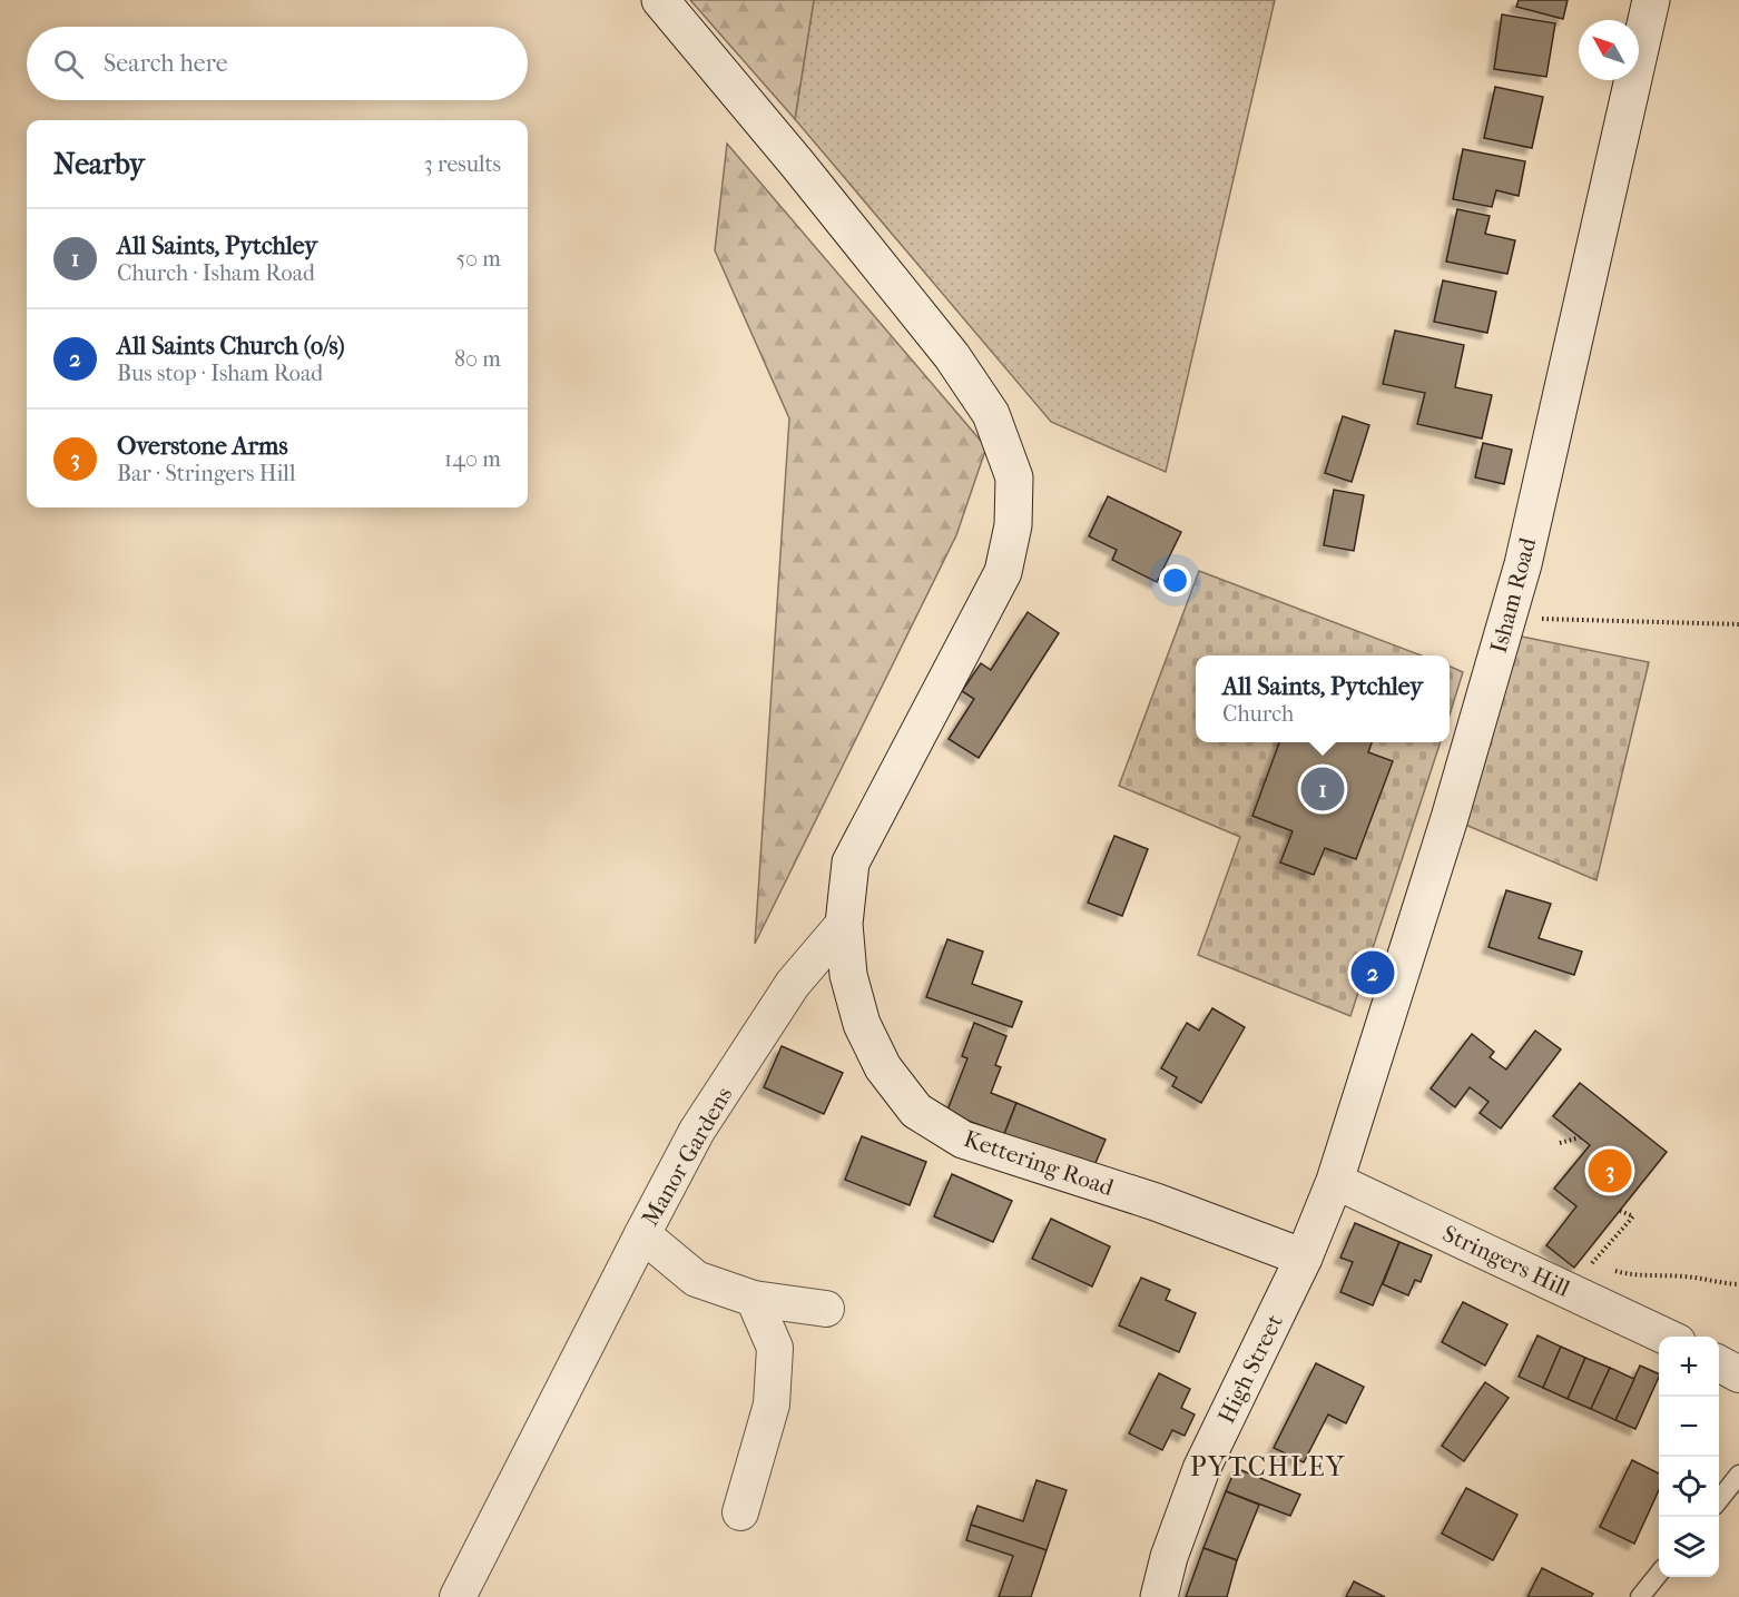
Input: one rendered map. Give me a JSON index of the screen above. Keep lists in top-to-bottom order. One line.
{"streets":{"street":["Isham Road","Manor Gardens","Kettering Road","Stringers Hill","High Street"]},"crossings":[["Isham Road","Stringers Hill"],["Isham Road","High Street"],["Manor Gardens","Kettering Road"],["Kettering Road","High Street"],["Stringers Hill","High Street"]],"districts":["PYTCHLEY"],"north":"top left","page":{"search":"Search here","heading":["Nearby","3 results"],"list":[{"mark":"1","name":"All Saints, Pytchley","note":"Church · Isham Road","value":"50 m"},{"mark":"2","name":"All Saints Church (o/s)","note":"Bus stop · Isham Road","value":"80 m"},{"mark":"3","name":"Overstone Arms","note":"Bar · Stringers Hill","value":"140 m"}],"popup":["All Saints, Pytchley","Church"],"pins":["1","2","3"],"map_buttons":["+","−"]}}
